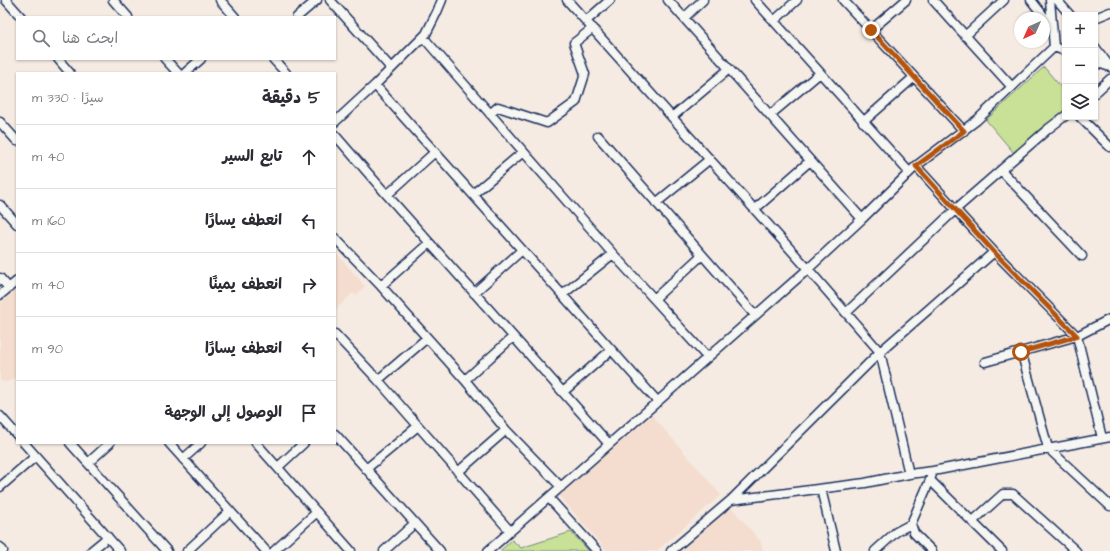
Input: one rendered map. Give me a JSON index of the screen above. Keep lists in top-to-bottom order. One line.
{"north":"bottom left","page":{"map_buttons":["+","−"],"search":"ابحث هنا","heading":["5 دقيقة","سيرًا · 330 m"],"list":[["تابع السير","40 m"],["انعطف يسارًا","160 m"],["انعطف يمينًا","40 m"],["انعطف يسارًا","90 m"],"الوصول إلى الوجهة"]}}
